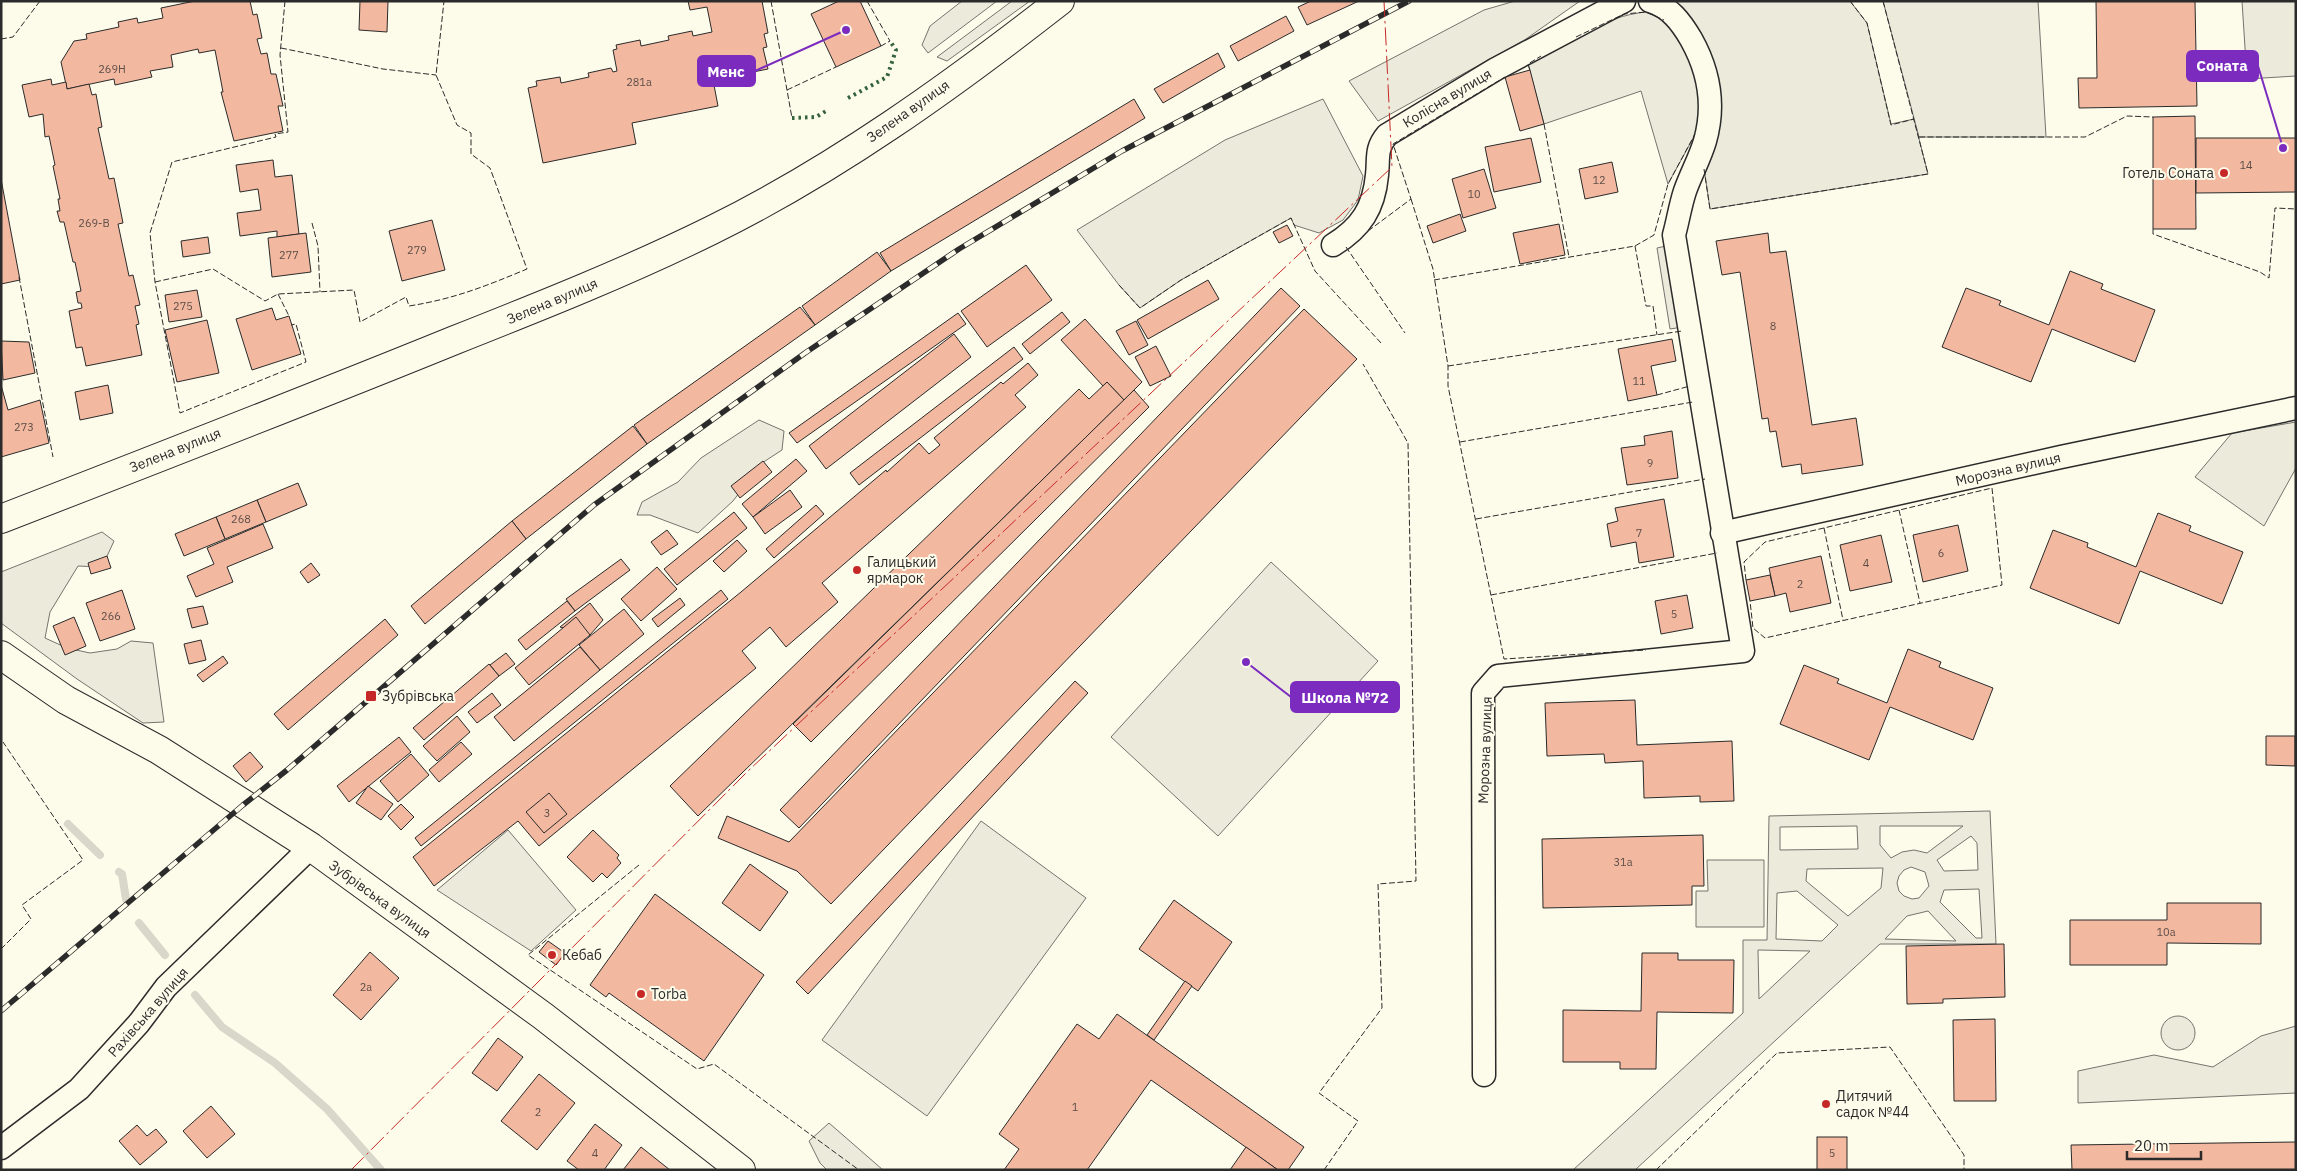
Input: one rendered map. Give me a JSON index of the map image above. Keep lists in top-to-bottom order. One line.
{"streets":{"main road":["Зелена вулиця","Зубрівська вулиця"],"street":["Колісна вулиця","Морозна вулиця","Рахівська вулиця"]},"crossings":[["Зубрівська вулиця","Рахівська вулиця"]],"places":{"other":["Менс","Соната","Готель Соната","Галицький ярмарок","Школа №72","Кебаб","Torba","Дитячий садок №44"],"transit":["Зубрівська"]},"house_numbers":["269Н","281а","14","12","10","269-В","279","277","275","8","11","273","9","268","7","6","4","2","5","266","3","31а","10а","2а","1","2","4","5"],"scale_bar":"20 m"}
